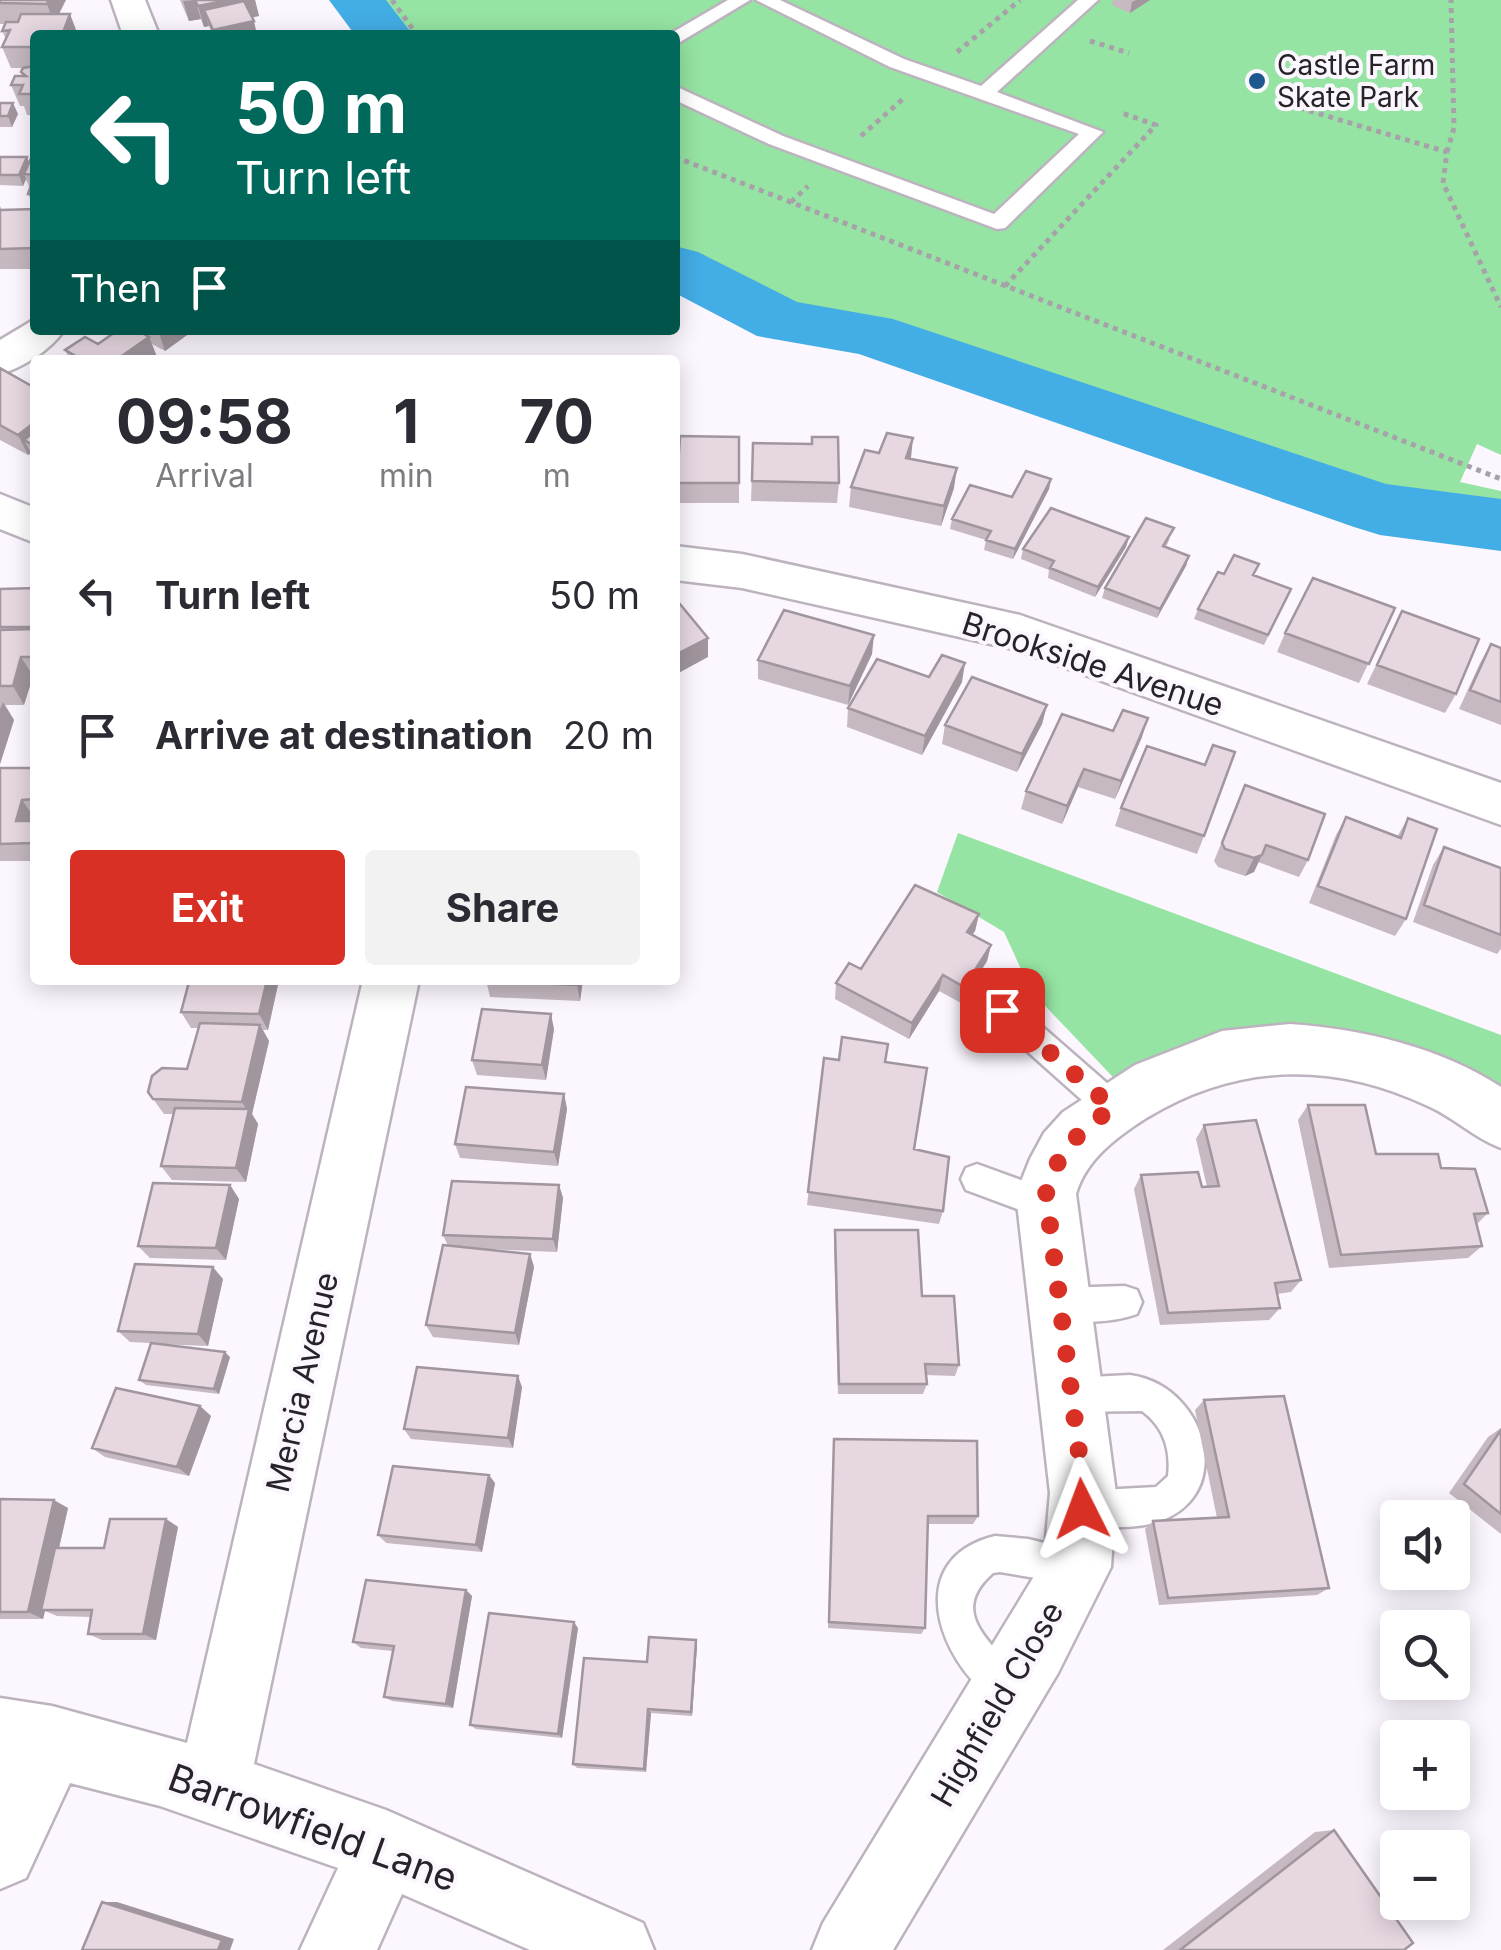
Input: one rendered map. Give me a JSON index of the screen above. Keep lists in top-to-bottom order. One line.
{"streets":{"street":["Brookside Avenue","Mercia Avenue","Highfield Close","Barrowfield Lane"]},"crossings":[["Mercia Avenue","Barrowfield Lane"]],"places":["Castle Farm Skate Park"],"page":{"turn":["50 m","Turn left"],"then":"Then","eta":["09:58","Arrival","1","min","70","m"],"list":[{"name":"Turn left","value":"50 m"},{"name":"Arrive at destination","value":"20 m"}],"buttons":["Exit","Share"],"map_buttons":["+","−"]}}
